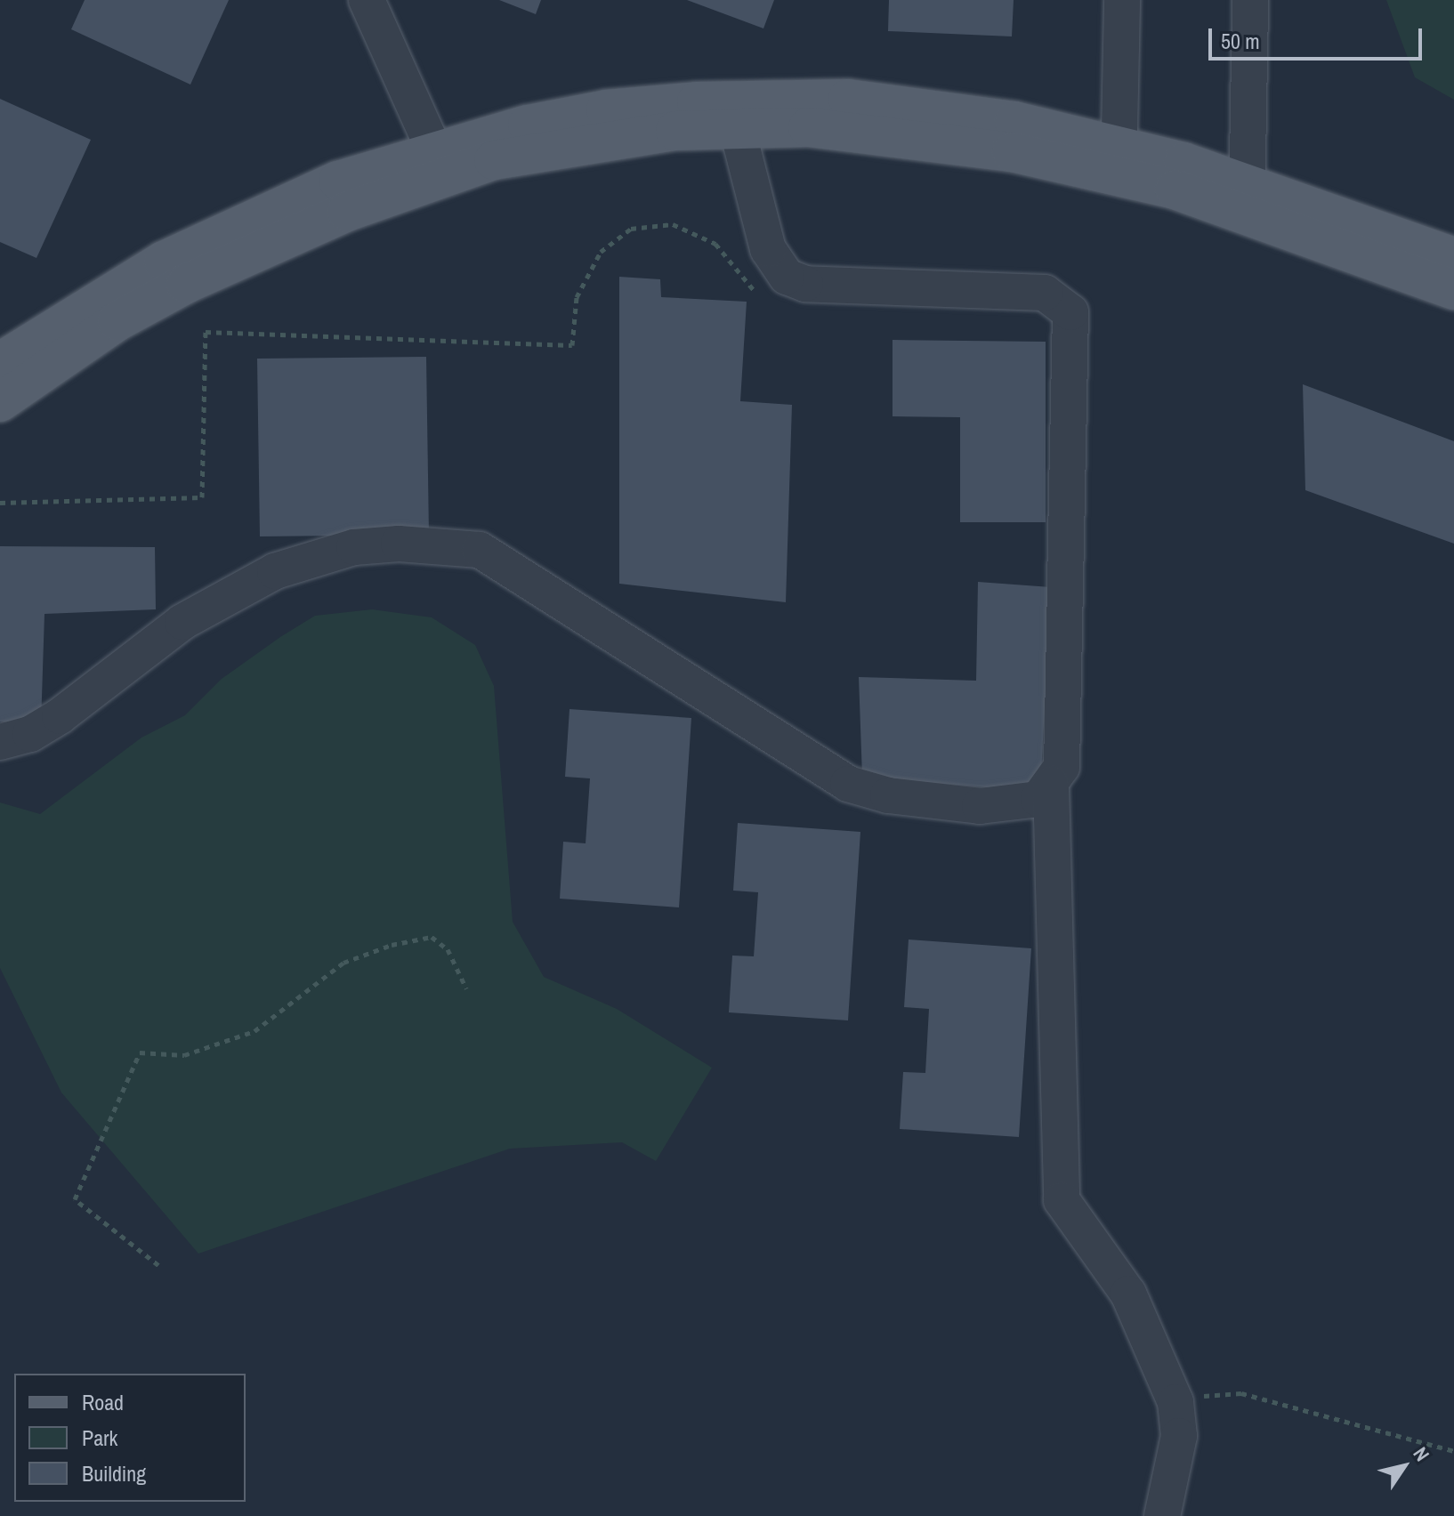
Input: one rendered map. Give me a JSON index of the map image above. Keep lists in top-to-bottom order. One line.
{"legend":["Road","Park","Building"],"scale_bar":"50 m","north":"top right"}
